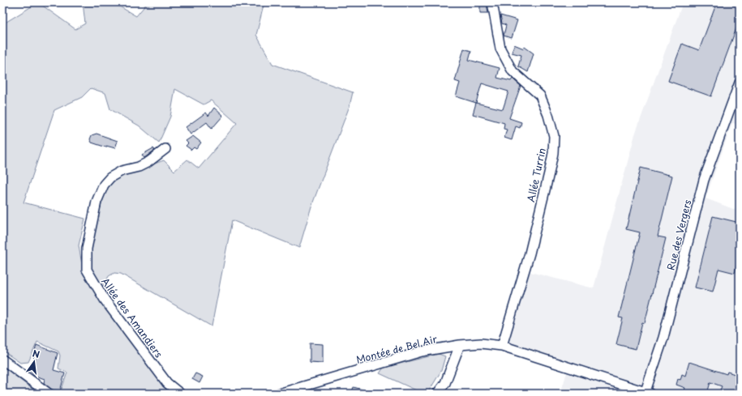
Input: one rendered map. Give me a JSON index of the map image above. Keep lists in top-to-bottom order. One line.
{"streets":{"street":["Allée Turrin","Rue des Vergers","Allée des Amandiers","Montée de Bel Air"]},"crossings":[["Allée Turrin","Montée de Bel Air"],["Rue des Vergers","Montée de Bel Air"]],"north":"top"}
